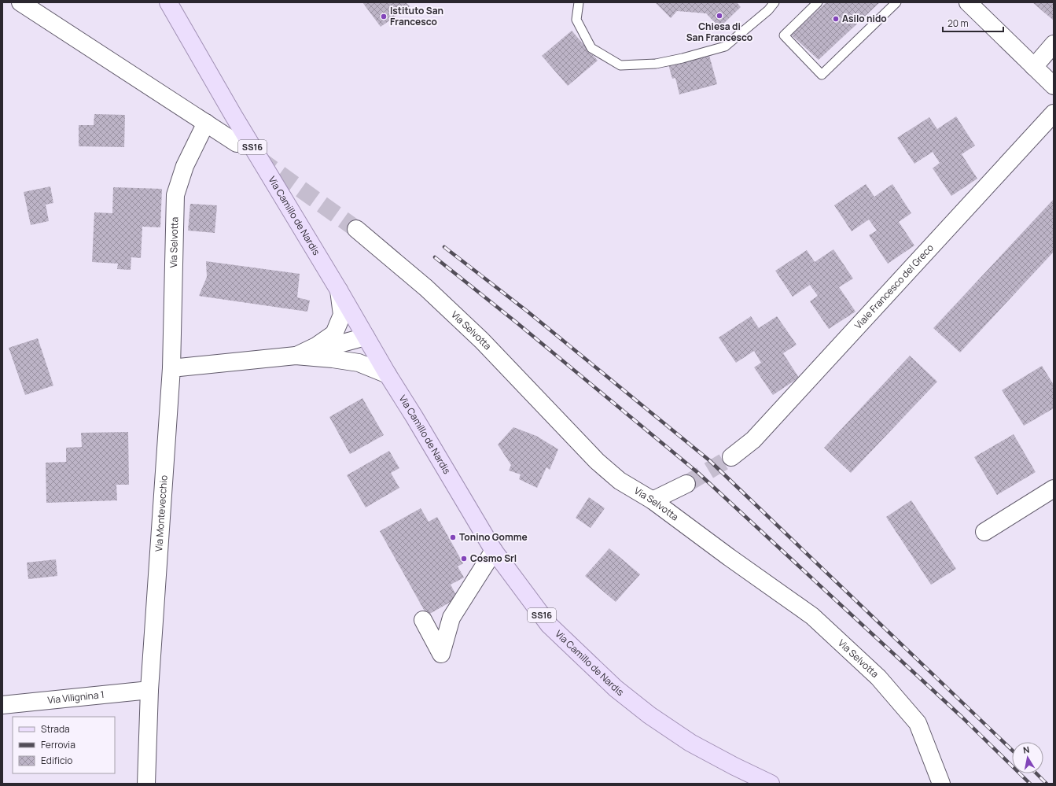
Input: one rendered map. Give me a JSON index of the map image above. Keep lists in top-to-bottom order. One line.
{"streets":{"main road":["SS16","Via Camillo de Nardis"],"street":["Via Selvotta","Viale Francesco del Greco","Via Montevecchio","Via Vilignina 1"]},"crossings":[["Via Selvotta","Via Montevecchio"],["Via Montevecchio","Via Vilignina 1"]],"places":["Chiesa di San Francesco","Istituto San Francesco","Asilo nido","Tonino Gomme","Cosmo Srl"],"legend":["Strada","Ferrovia","Edificio"],"scale_bar":"20 m","north":"top"}
